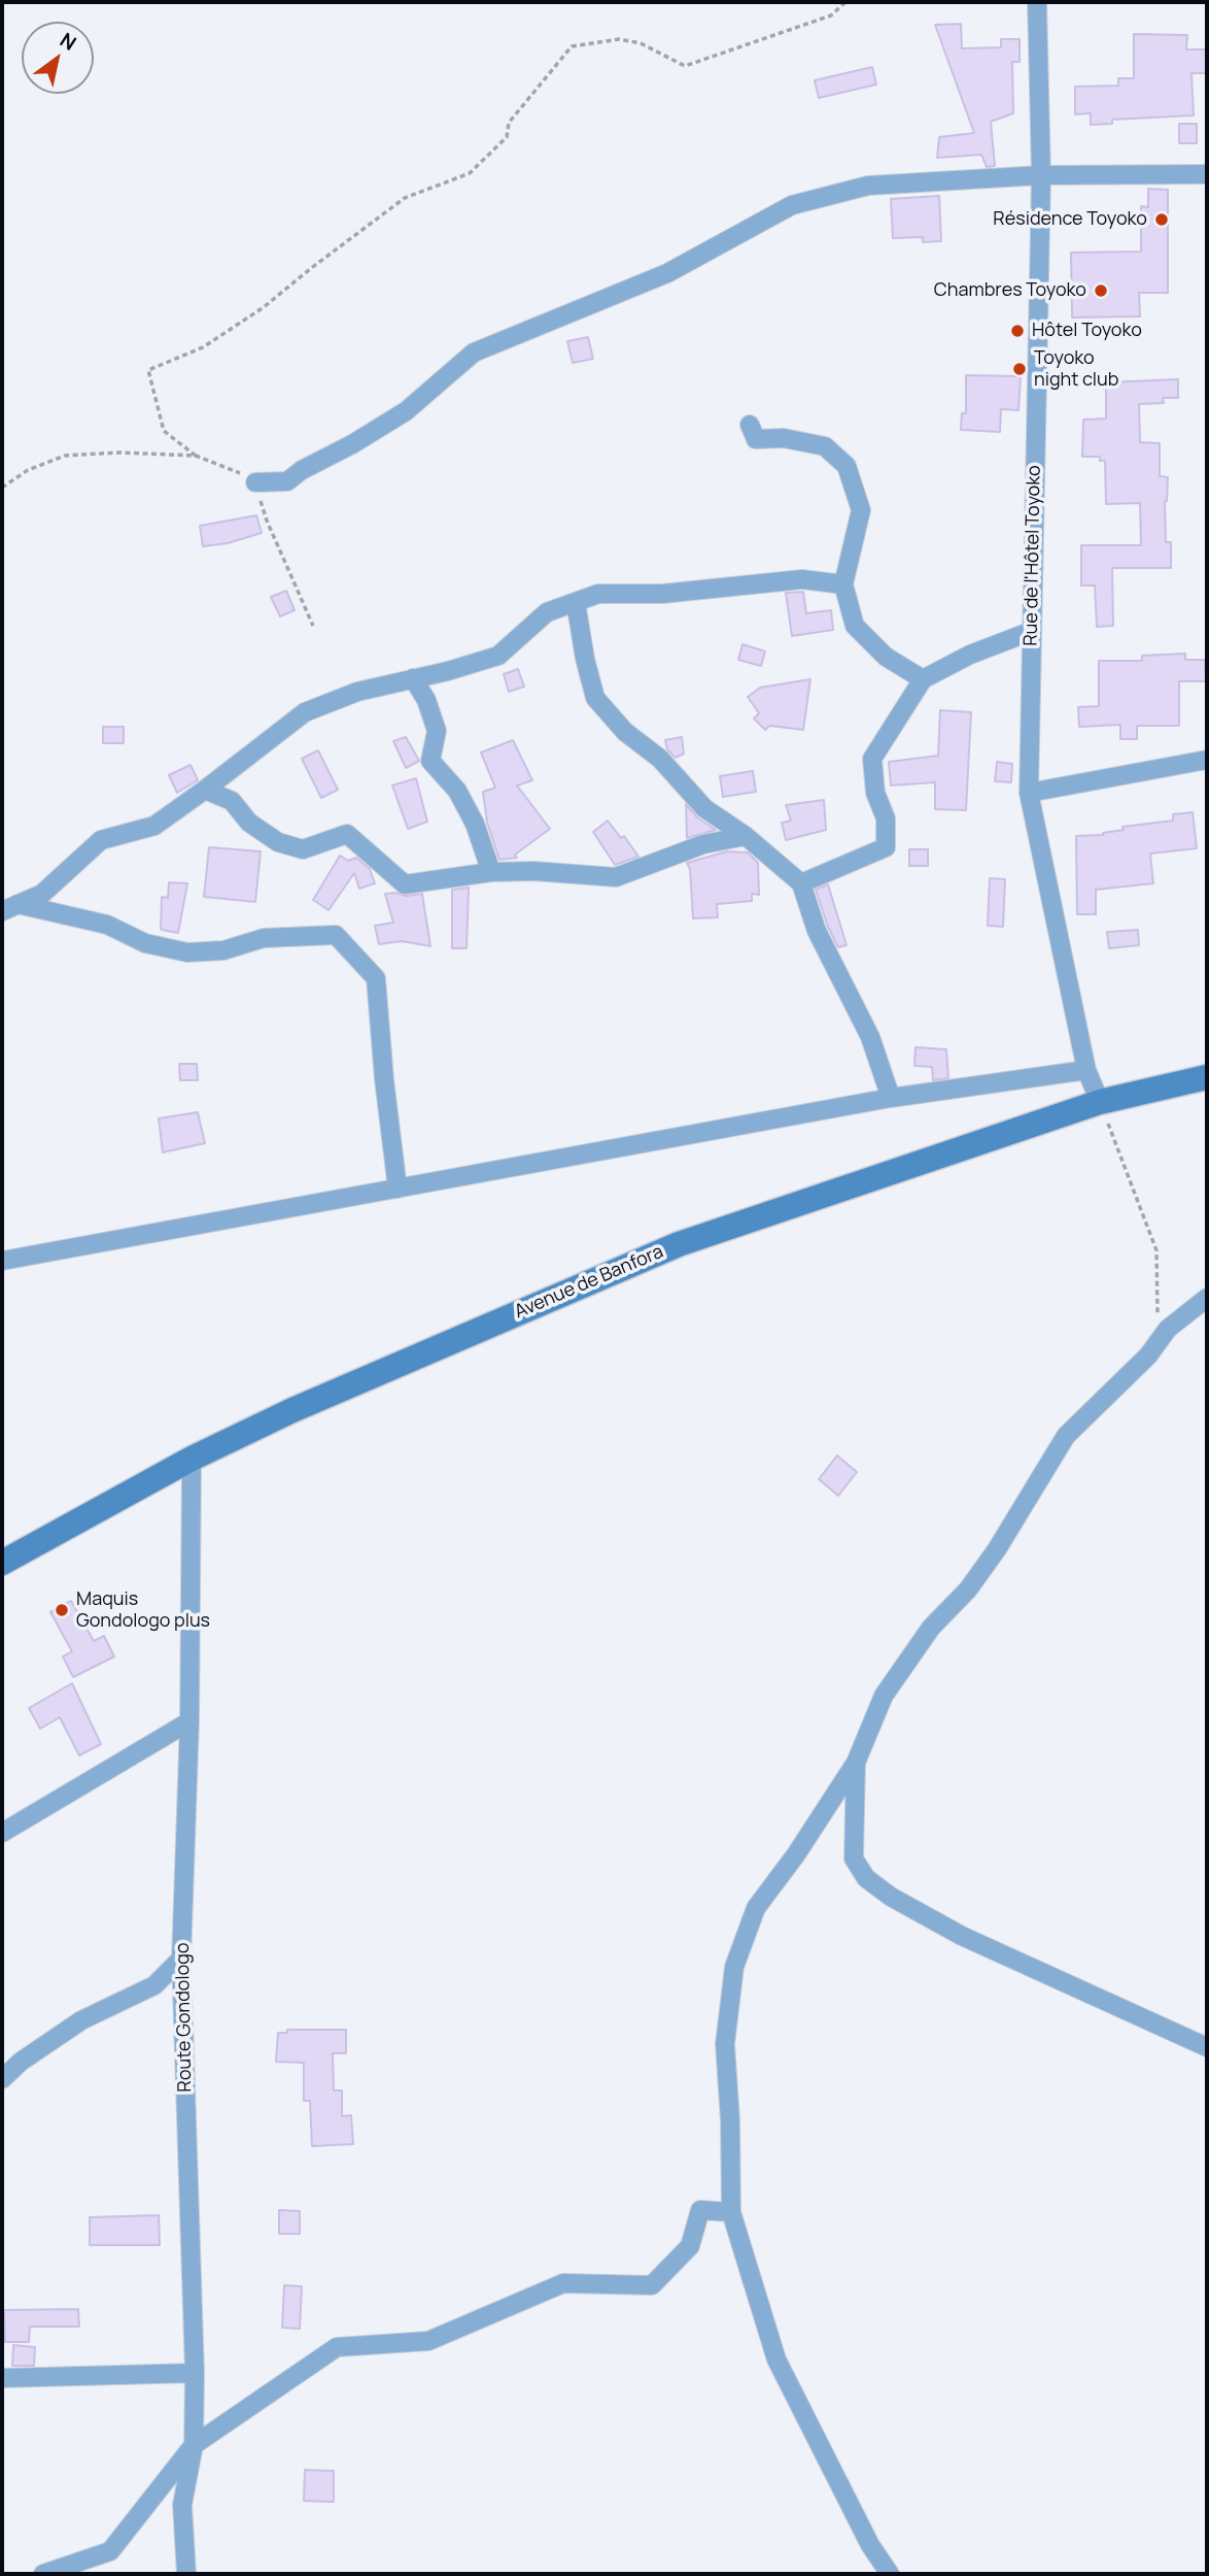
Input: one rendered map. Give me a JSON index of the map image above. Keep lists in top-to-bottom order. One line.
{"streets":{"main road":["Avenue de Banfora"],"street":["Rue de l'Hôtel Toyoko","Route Gondologo"]},"crossings":[["Rue de l'Hôtel Toyoko","Avenue de Banfora"],["Avenue de Banfora","Route Gondologo"]],"places":["Résidence Toyoko","Chambres Toyoko","Hôtel Toyoko","Toyoko night club","Maquis Gondologo plus"],"north":"top right"}
